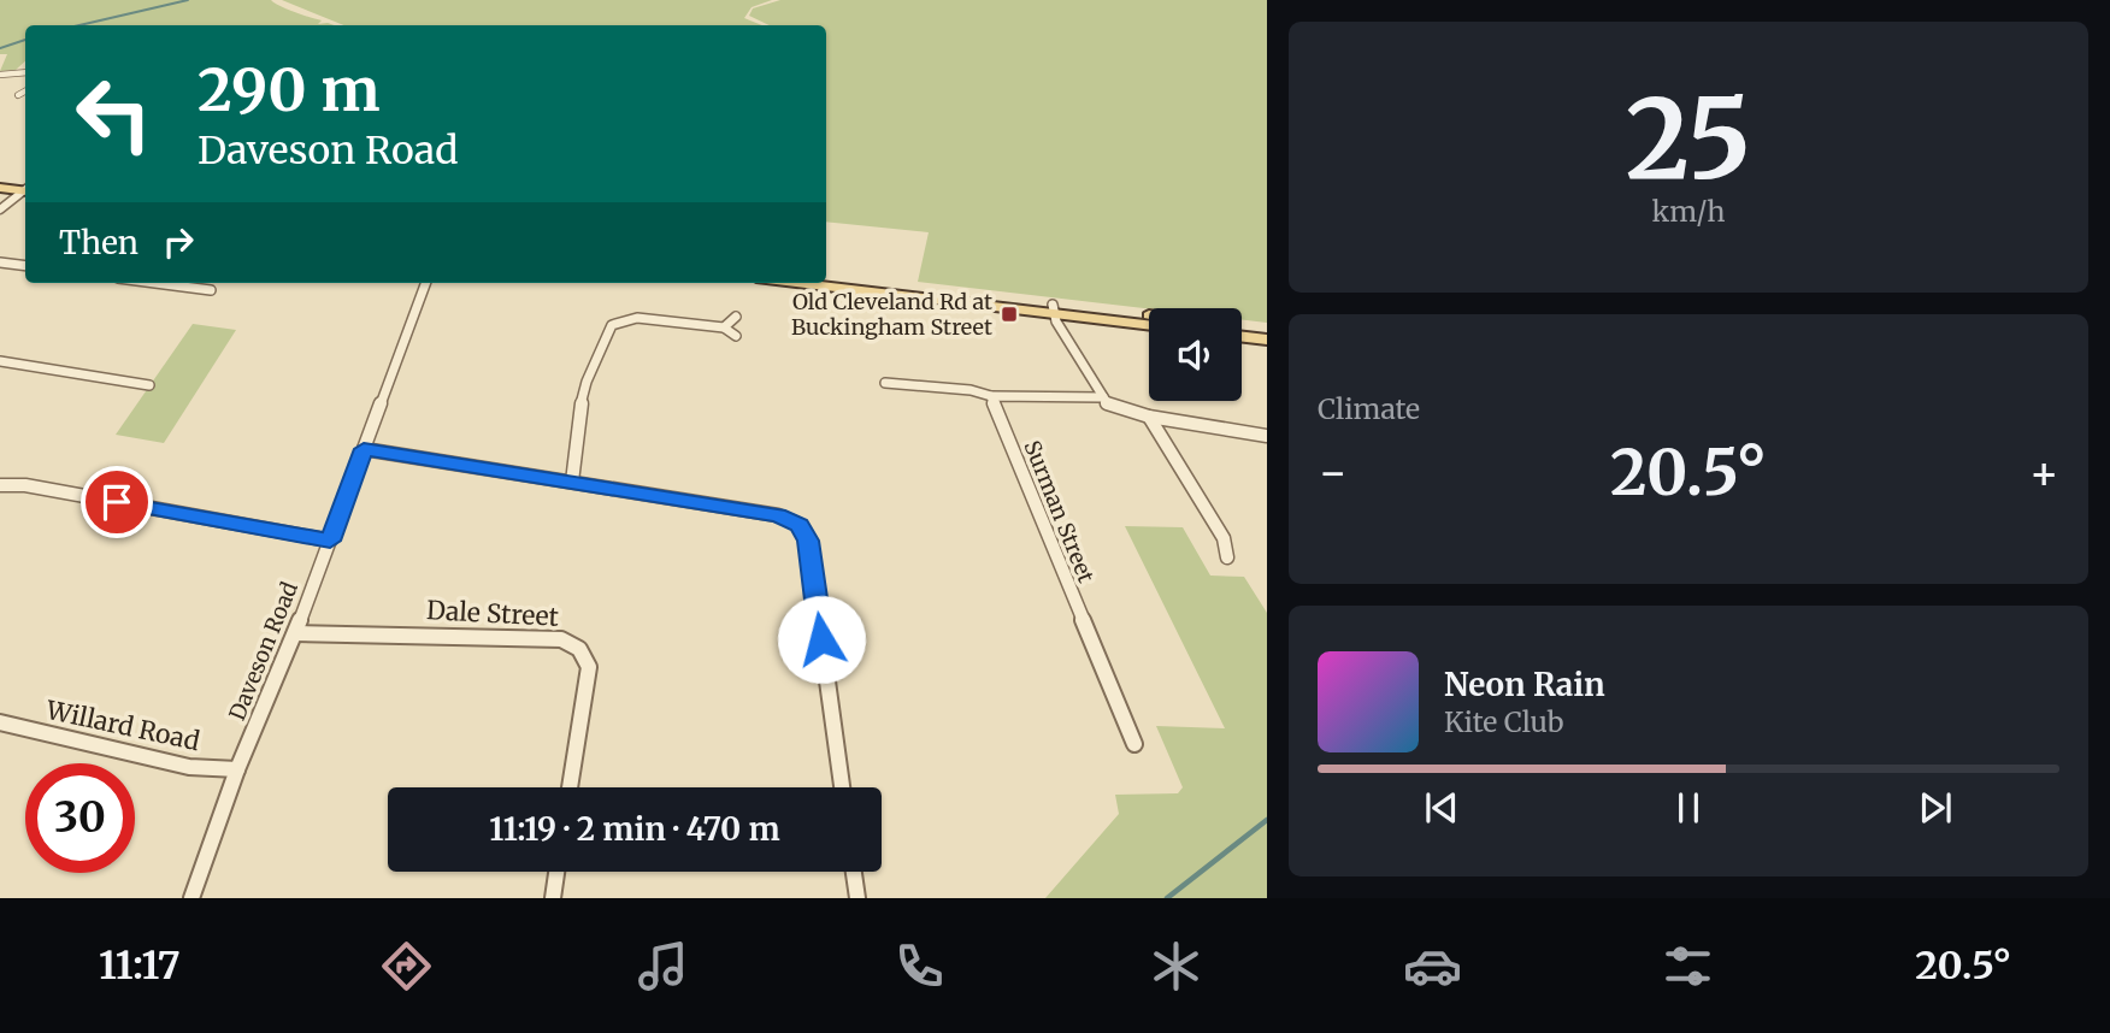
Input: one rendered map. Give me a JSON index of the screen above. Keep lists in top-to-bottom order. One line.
{"streets":{"street":["Surman Street","Dale Street","Daveson Road","Willard Road"]},"crossings":[["Dale Street","Daveson Road"],["Daveson Road","Willard Road"]],"places":{"transit":["Old Cleveland Rd at Buckingham Street"]},"page":{"tile":[["25","km/h"],"Climate"],"turn":["290 m","Daveson Road"],"then":"Then","heat":["−","20.5°","+"],"song":["Neon Rain","Kite Club"],"limit":"30","trip":"11:19 · 2 min · 470 m","tabs":["11:17","20.5°"]}}
